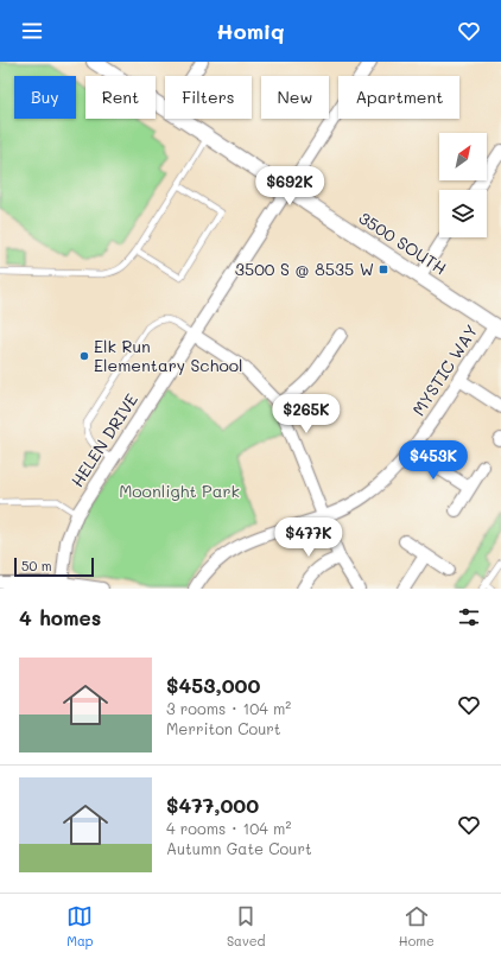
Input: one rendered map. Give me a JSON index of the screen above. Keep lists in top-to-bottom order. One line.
{"streets":{"street":["3500 SOUTH","MYSTIC WAY","HELEN DRIVE"]},"crossings":[["3500 SOUTH","MYSTIC WAY"],["3500 SOUTH","HELEN DRIVE"]],"parks":["Moonlight Park"],"places":{"transit":["3500 S @ 8535 W"],"other":["Elk Run Elementary School"]},"scale_bar":"50 m","north":"top right","page":{"header":"Homiq","chip":["Buy","Rent","Filters","New","Apartment"],"price":["$692K","$265K","$453K","$477K"],"scale":"50 m","heading":"4 homes","list":[{"name":"$453,000","note":"3 rooms · 104 m² · Merriton Court"},{"name":"$477,000","note":"4 rooms · 104 m² · Autumn Gate Court"}],"tabs":["Map","Saved","Home"]}}
